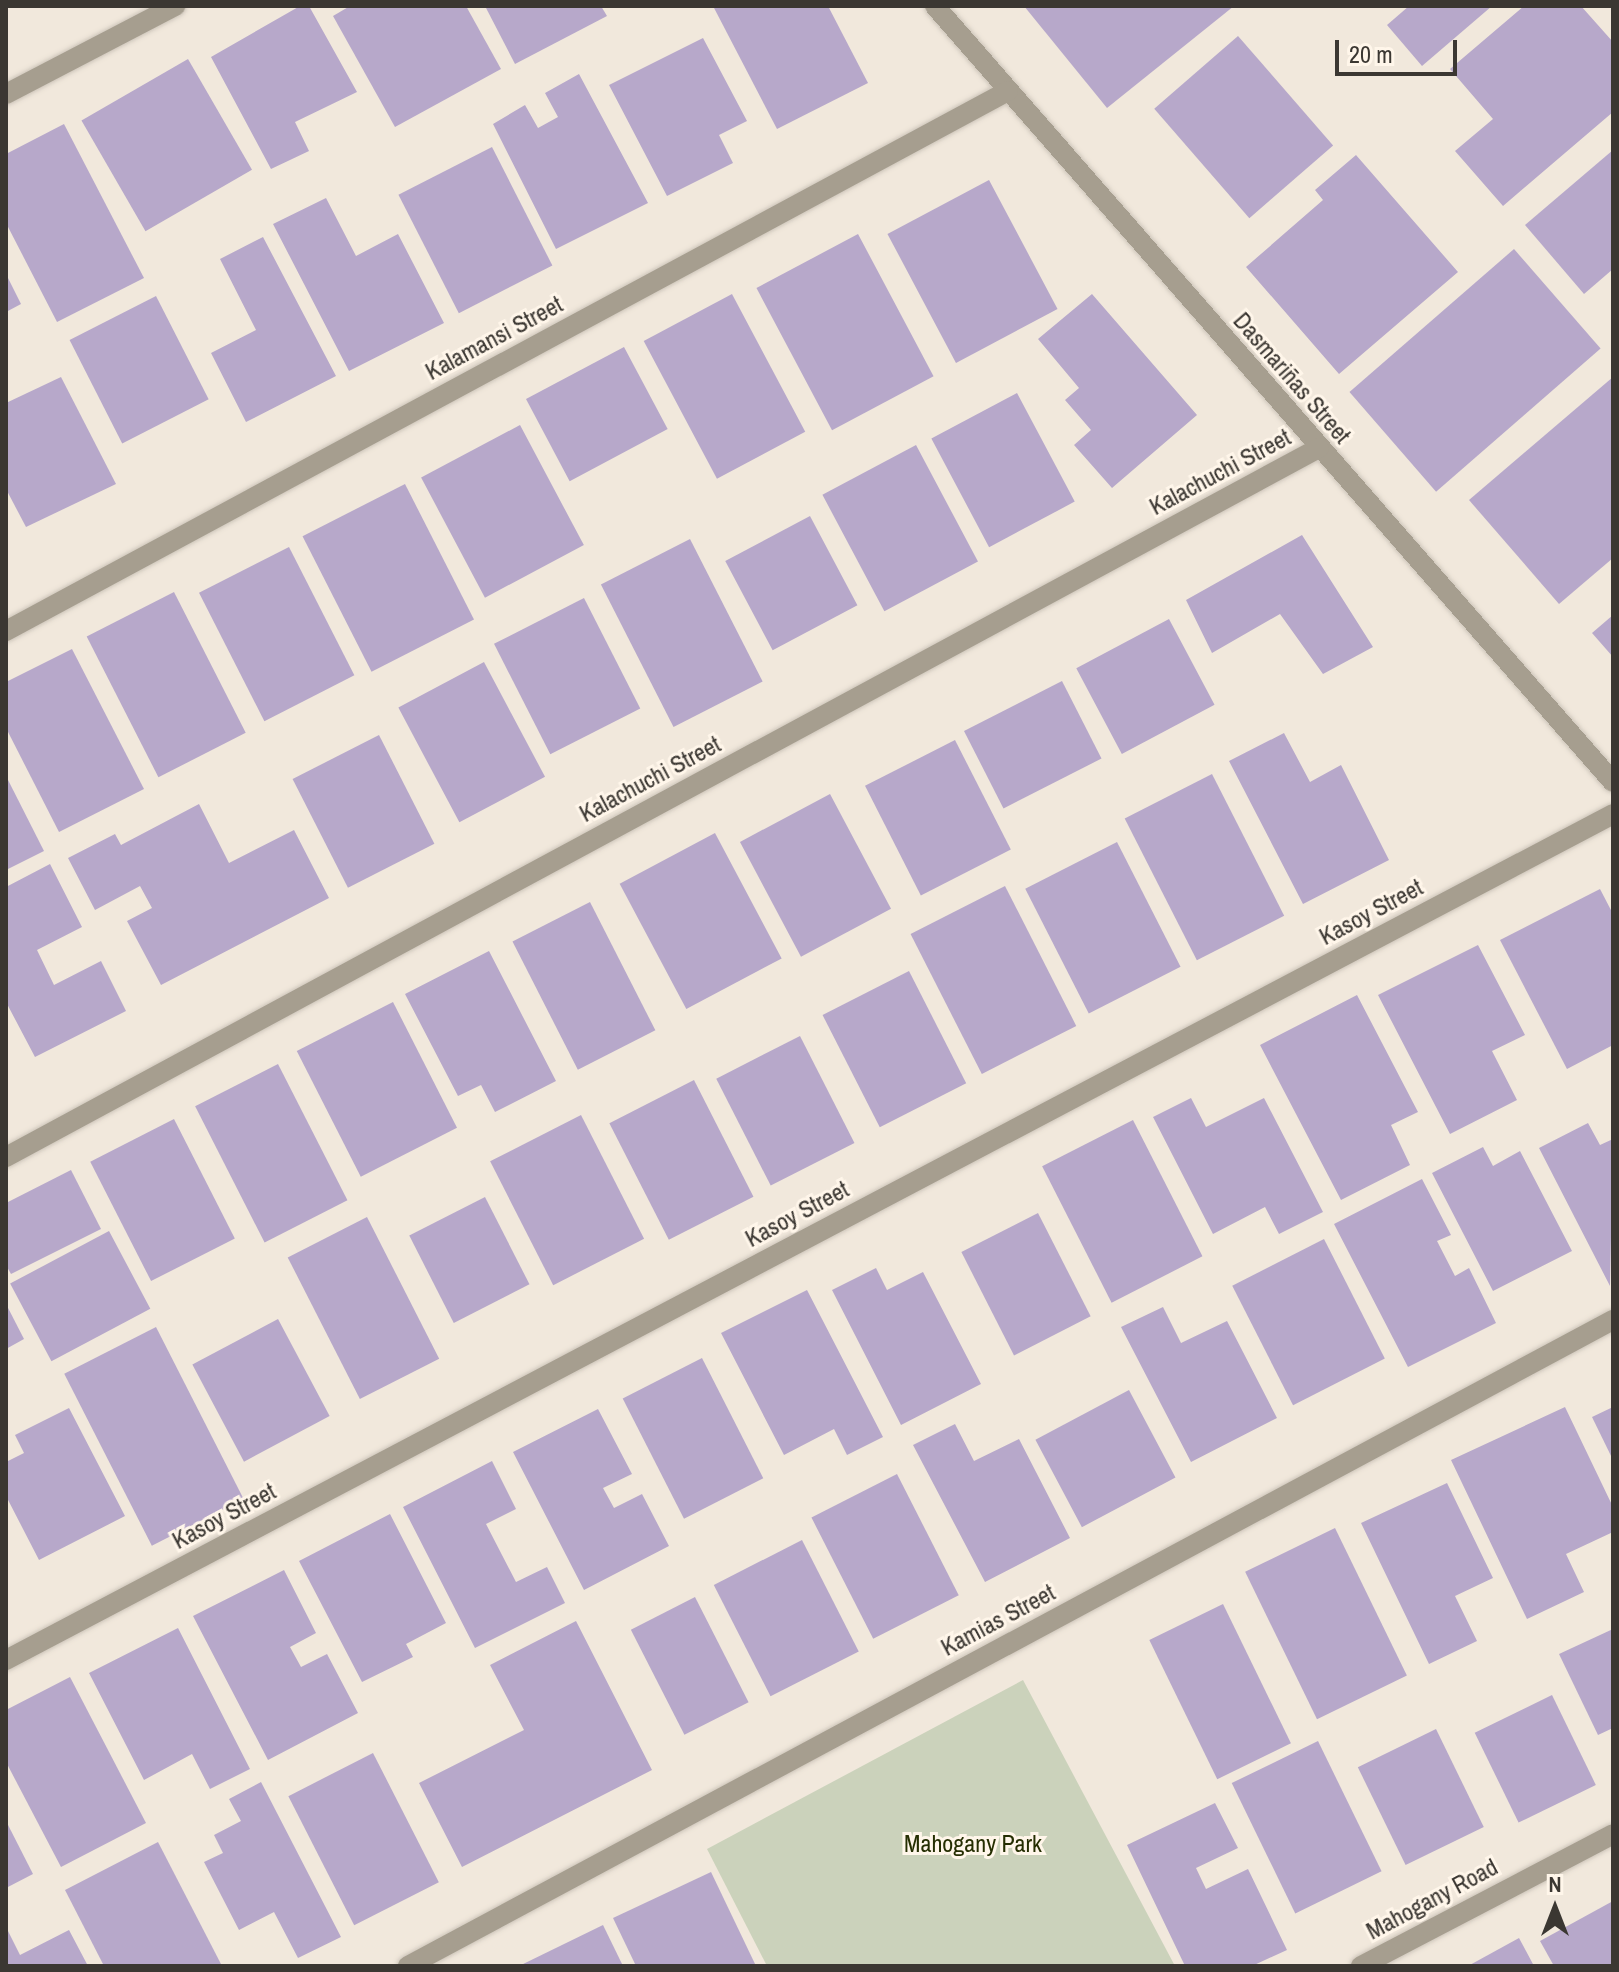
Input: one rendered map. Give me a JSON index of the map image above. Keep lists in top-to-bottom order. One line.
{"streets":{"street":["Kalamansi Street","Dasmariñas Street","Kalachuchi Street","Kasoy Street","Kamias Street","Mahogany Road"]},"crossings":[["Kalamansi Street","Dasmariñas Street"],["Dasmariñas Street","Kalachuchi Street"]],"parks":["Mahogany Park"],"scale_bar":"20 m","north":"top"}
